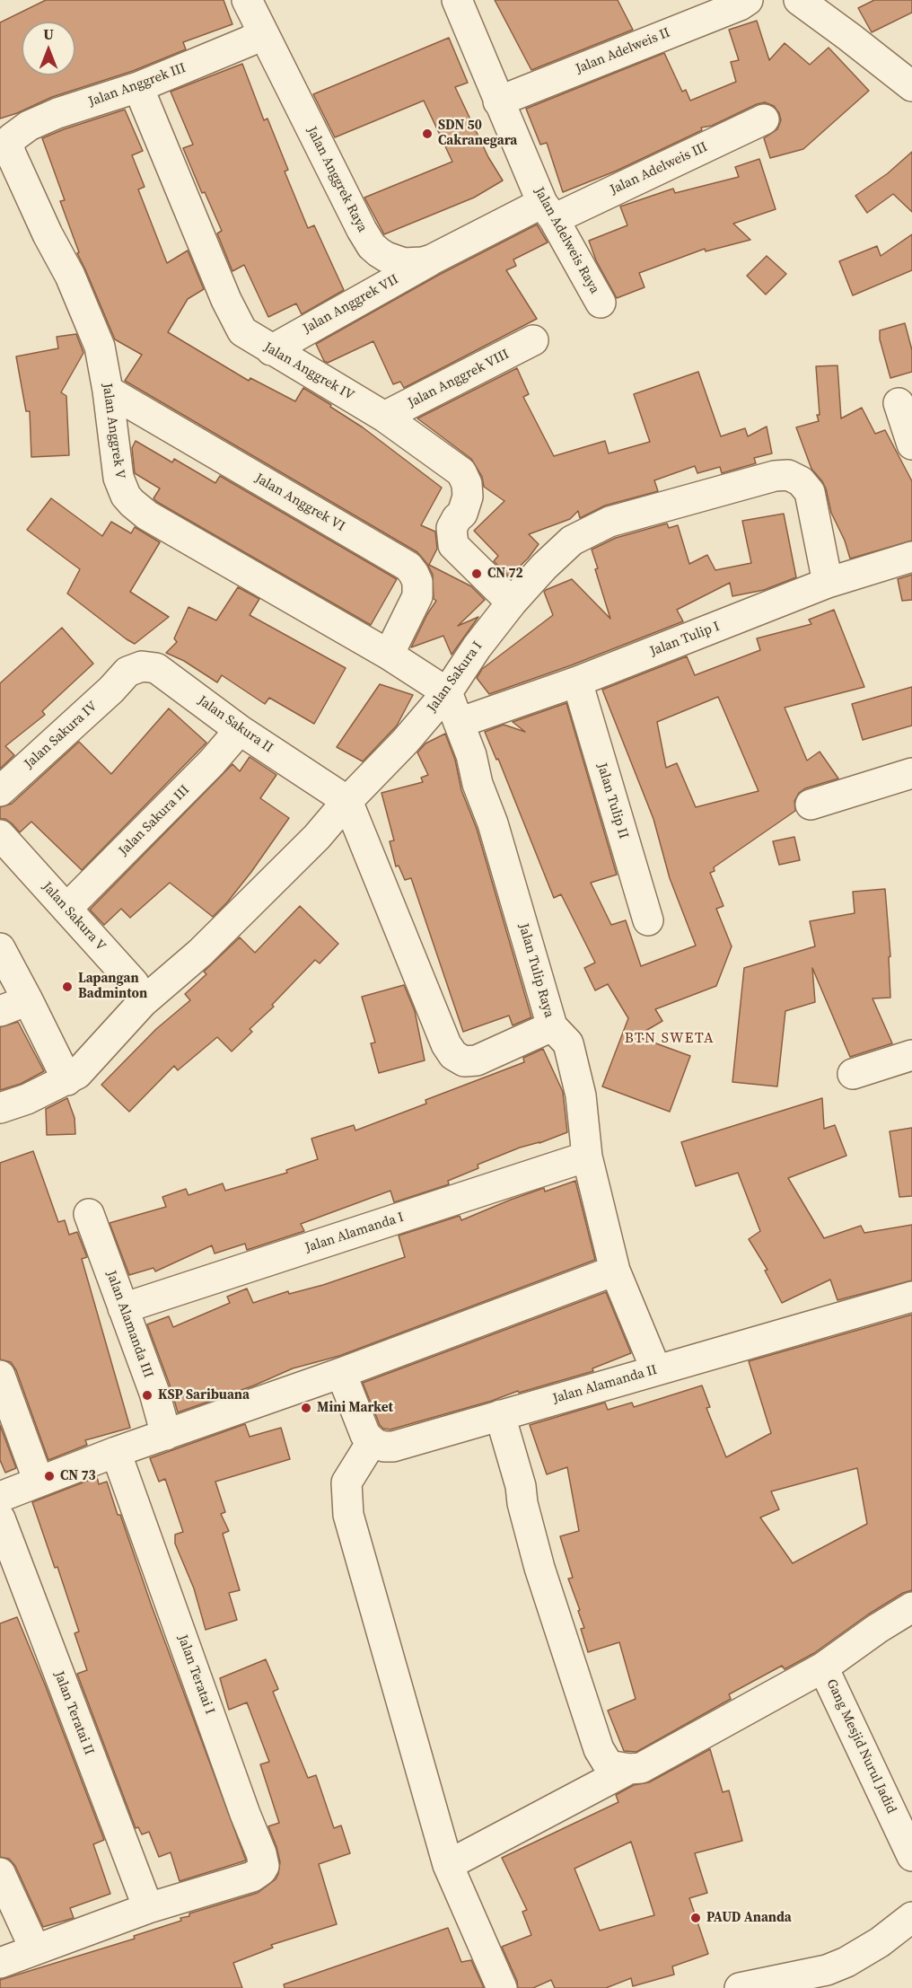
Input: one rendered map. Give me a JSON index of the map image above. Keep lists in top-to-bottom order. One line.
{"streets":{"street":["Jalan Adelweis II","Jalan Anggrek III","Jalan Adelweis III","Jalan Anggrek Raya","Jalan Adelweis Raya","Jalan Anggrek VII","Jalan Anggrek IV","Jalan Anggrek VIII","Jalan Anggrek V","Jalan Anggrek VI","Jalan Tulip I","Jalan Sakura I","Jalan Sakura II","Jalan Sakura IV","Jalan Tulip II","Jalan Sakura III","Jalan Sakura V","Jalan Tulip Raya","Jalan Alamanda I","Jalan Alamanda III","Jalan Alamanda II","Jalan Teratai I","Jalan Teratai II","Gang Mesjid Nurul Jadid"]},"crossings":[["Jalan Adelweis II","Jalan Adelweis Raya"],["Jalan Anggrek III","Jalan Anggrek Raya"],["Jalan Anggrek III","Jalan Anggrek IV"],["Jalan Anggrek III","Jalan Anggrek V"],["Jalan Adelweis III","Jalan Anggrek Raya"],["Jalan Adelweis III","Jalan Adelweis Raya"],["Jalan Anggrek Raya","Jalan Adelweis Raya"],["Jalan Anggrek Raya","Jalan Anggrek VII"],["Jalan Anggrek VII","Jalan Anggrek IV"],["Jalan Anggrek IV","Jalan Anggrek VIII"],["Jalan Anggrek IV","Jalan Sakura I"],["Jalan Anggrek V","Jalan Anggrek VI"],["Jalan Anggrek V","Jalan Sakura I"],["Jalan Anggrek V","Jalan Tulip Raya"],["Jalan Tulip I","Jalan Sakura I"],["Jalan Tulip I","Jalan Tulip II"],["Jalan Tulip I","Jalan Tulip Raya"],["Jalan Sakura I","Jalan Sakura II"],["Jalan Sakura I","Jalan Sakura V"],["Jalan Sakura I","Jalan Tulip Raya"],["Jalan Sakura II","Jalan Sakura IV"],["Jalan Sakura II","Jalan Sakura III"],["Jalan Sakura III","Jalan Sakura V"],["Jalan Tulip Raya","Jalan Alamanda I"],["Jalan Tulip Raya","Jalan Alamanda II"],["Jalan Alamanda I","Jalan Alamanda III"],["Jalan Teratai I","Jalan Teratai II"]],"districts":["BTN SWETA"],"places":["SDN 50 Cakranegara","CN 72","Lapangan Badminton","KSP Saribuana","Mini Market","CN 73","PAUD Ananda"],"north":"top"}
